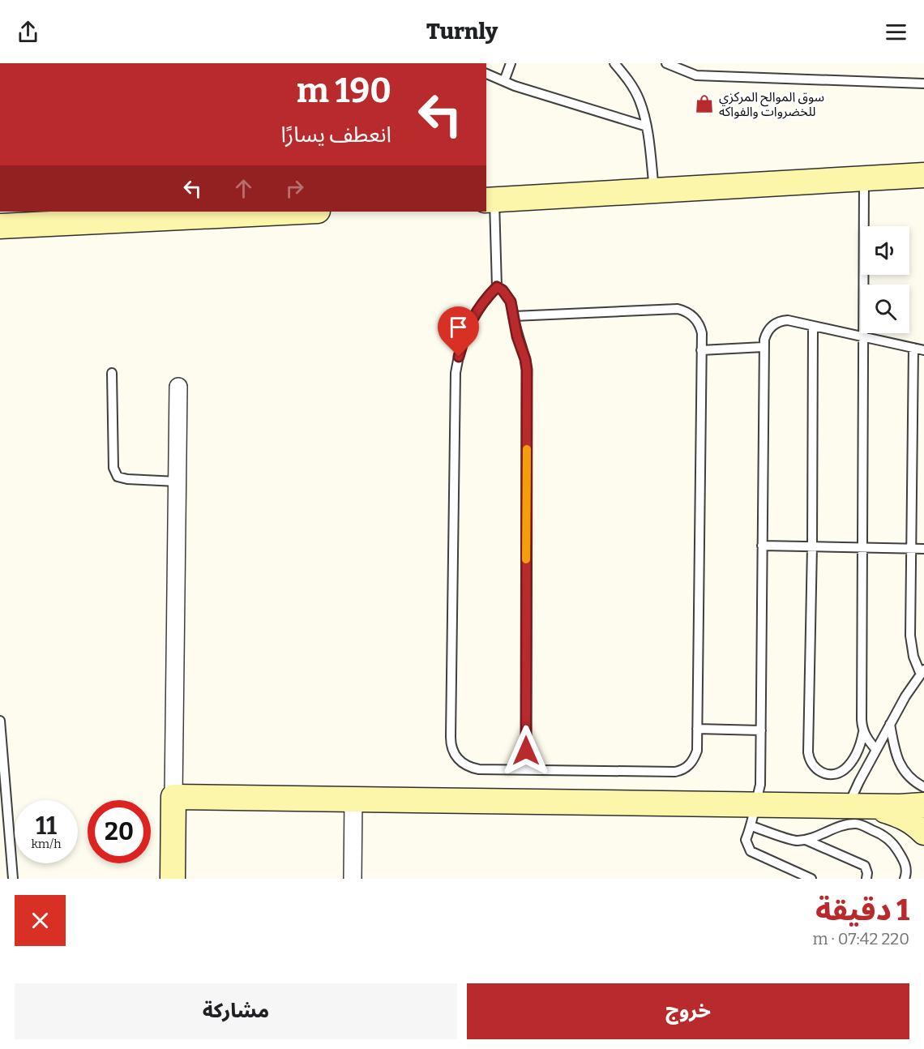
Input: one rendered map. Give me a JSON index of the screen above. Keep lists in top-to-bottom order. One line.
{"places":{"shop":["سوق الموالح المركزي للخضروات والفواكه"]},"page":{"header":"Turnly","turn":["190 m","انعطف يسارًا"],"speed":"11 km/h","limit":"20","heading":["1 دقيقة","220 m · 07:42"],"buttons":["خروج","مشاركة"]}}
